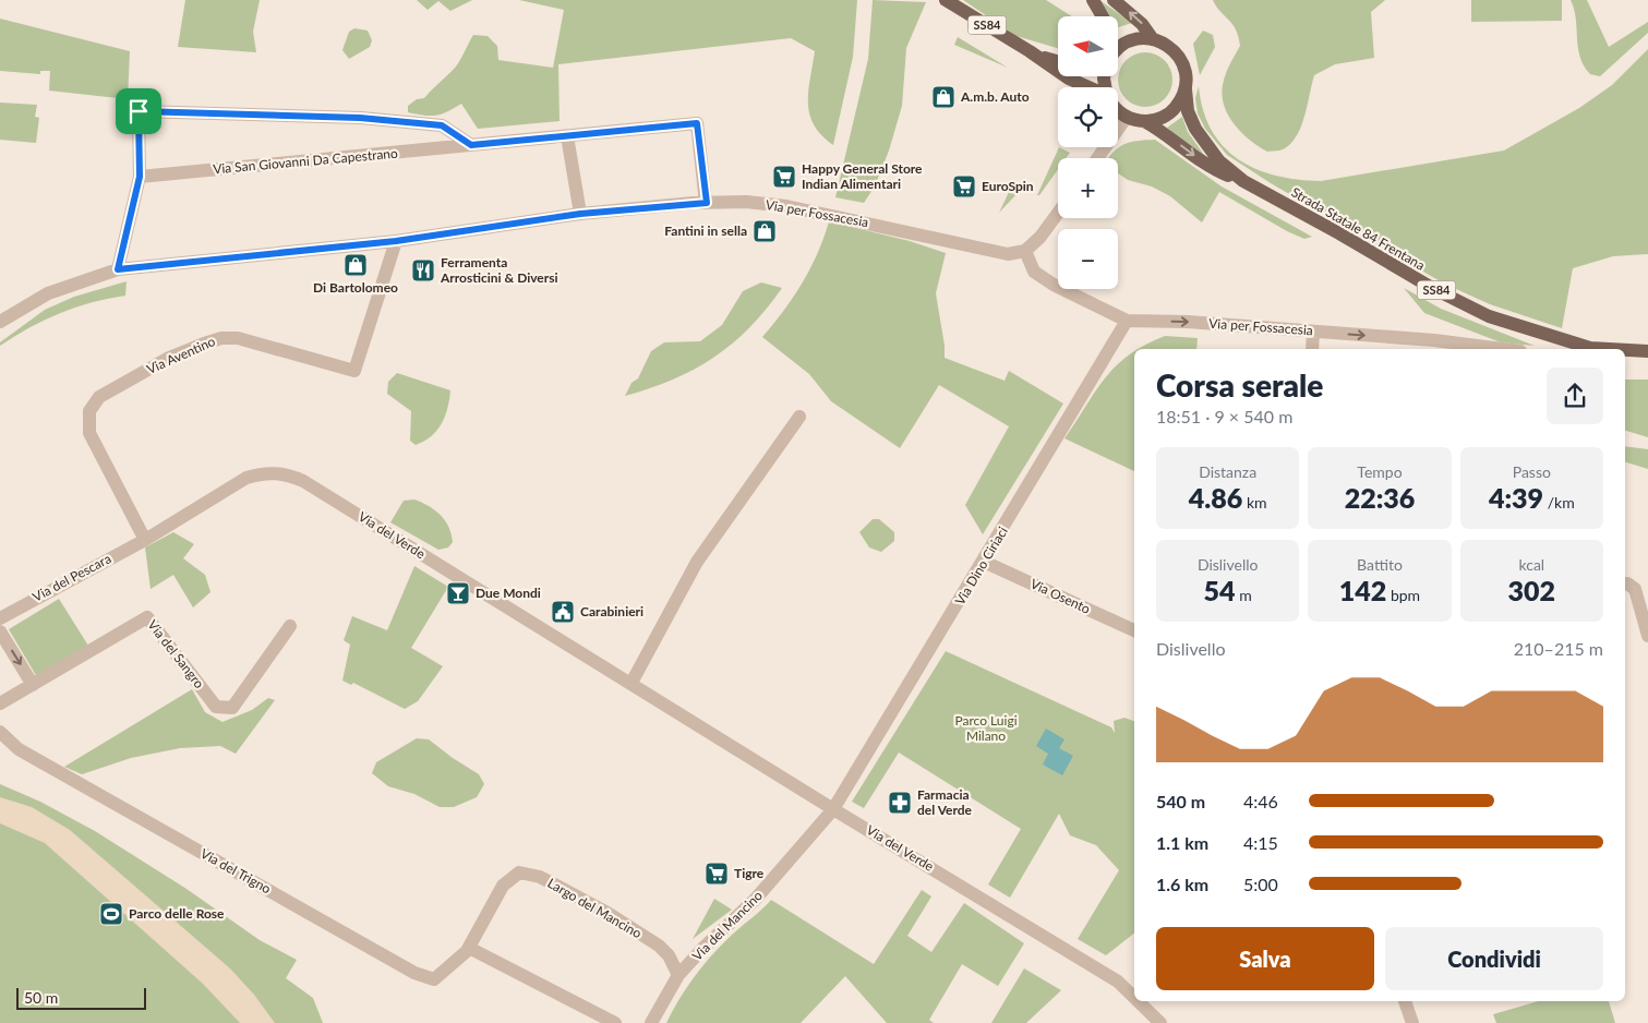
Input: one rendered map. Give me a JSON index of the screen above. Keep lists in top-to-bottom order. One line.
{"streets":{"main road":["SS84","Strada Statale 84 Frentana"],"street":["Via San Giovanni Da Capestrano","Via per Fossacesia","Via Aventino","Via del Verde","Via Dino Ciriaci","Via del Pescara","Via Osento","Via del Sangro","Via del Trigno","Largo del Mancino","Via del Mancino"]},"crossings":[["Via San Giovanni Da Capestrano","Via per Fossacesia"],["Via per Fossacesia","Via Aventino"],["Via per Fossacesia","Via Dino Ciriaci"],["Via Aventino","Via del Verde"],["Via Aventino","Via del Pescara"],["Via del Verde","Via Dino Ciriaci"],["Via del Verde","Via del Pescara"],["Via del Verde","Via del Mancino"],["Via Dino Ciriaci","Via Osento"],["Via Dino Ciriaci","Via del Mancino"],["Via del Trigno","Largo del Mancino"],["Largo del Mancino","Via del Mancino"]],"parks":["Parco Luigi Milano"],"places":{"shop":["A.m.b. Auto","Fantini in sella","Di Bartolomeo"],"supermarket":["Happy General Store Indian Alimentari","EuroSpin","Tigre"],"restaurant":["Ferramenta Arrosticini & Diversi"],"bar":["Due Mondi"],"public building":["Carabinieri"],"pharmacy":["Farmacia del Verde"],"sports":["Parco delle Rose"]},"scale_bar":"50 m","north":"left","page":{"map_buttons":["+","−"],"heading":["Corsa serale","18:51 · 9 × 540 m"],"stats":[["Distanza","4.86 km"],["Tempo","22:36"],["Passo","4:39 /km"],["Dislivello","54 m"],["Battito","142 bpm"],["kcal","302"]],"chart":["Dislivello","210–215 m"],"list":[{"name":"540 m","note":"4:46"},{"name":"1.1 km","note":"4:15"},{"name":"1.6 km","note":"5:00"}],"buttons":["Salva","Condividi"],"scale":"50 m"}}
